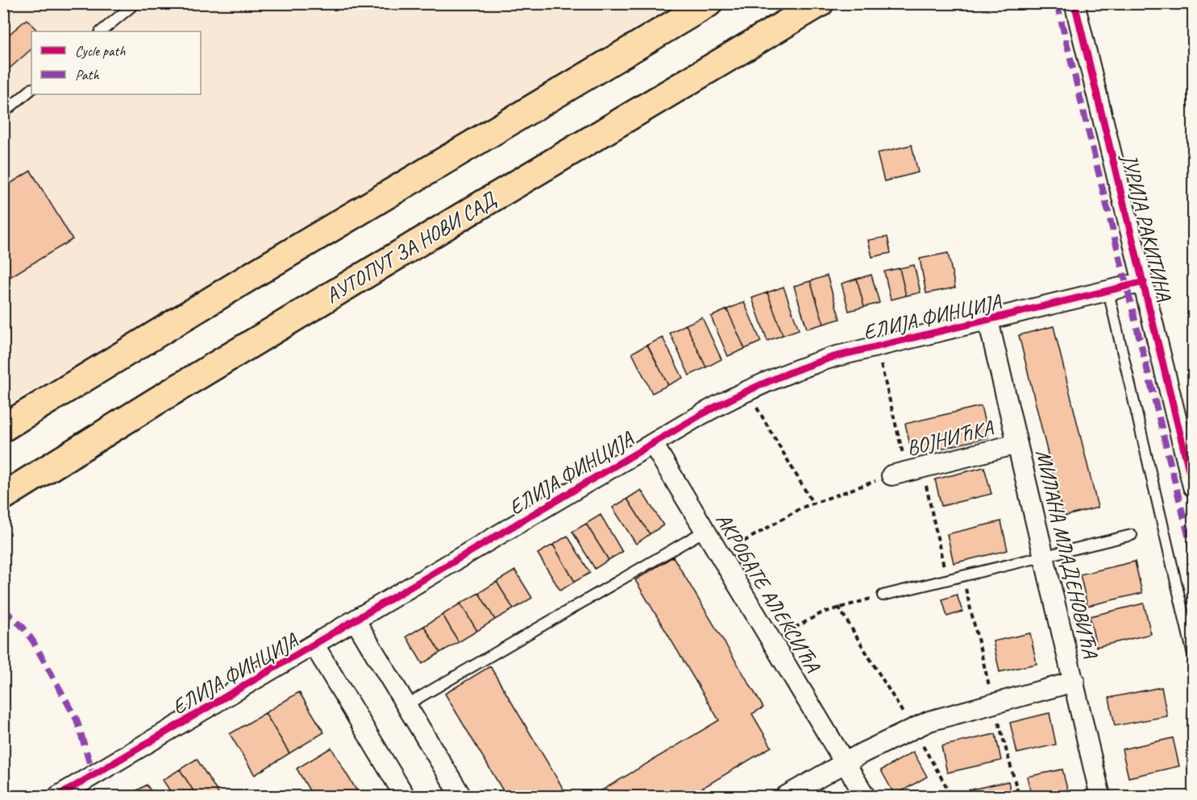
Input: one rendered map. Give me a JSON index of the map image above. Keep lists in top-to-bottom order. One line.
{"streets":{"main road":["АУТОПУТ ЗА НОВИ САД"],"street":["ЈУРИЈА РАКИТИНА","ЕЛИЈА ФИНЦИЈА","ВОЈНИЋКА","МИЛАНА МЛАДЕНОВИЋА","АКРОБАТЕ АЛЕКСИЋА"]},"crossings":[["ЈУРИЈА РАКИТИНА","ЕЛИЈА ФИНЦИЈА"],["ЕЛИЈА ФИНЦИЈА","МИЛАНА МЛАДЕНОВИЋА"],["ЕЛИЈА ФИНЦИЈА","АКРОБАТЕ АЛЕКСИЋА"],["ВОЈНИЋКА","МИЛАНА МЛАДЕНОВИЋА"]],"legend":["Cycle path","Path"]}
